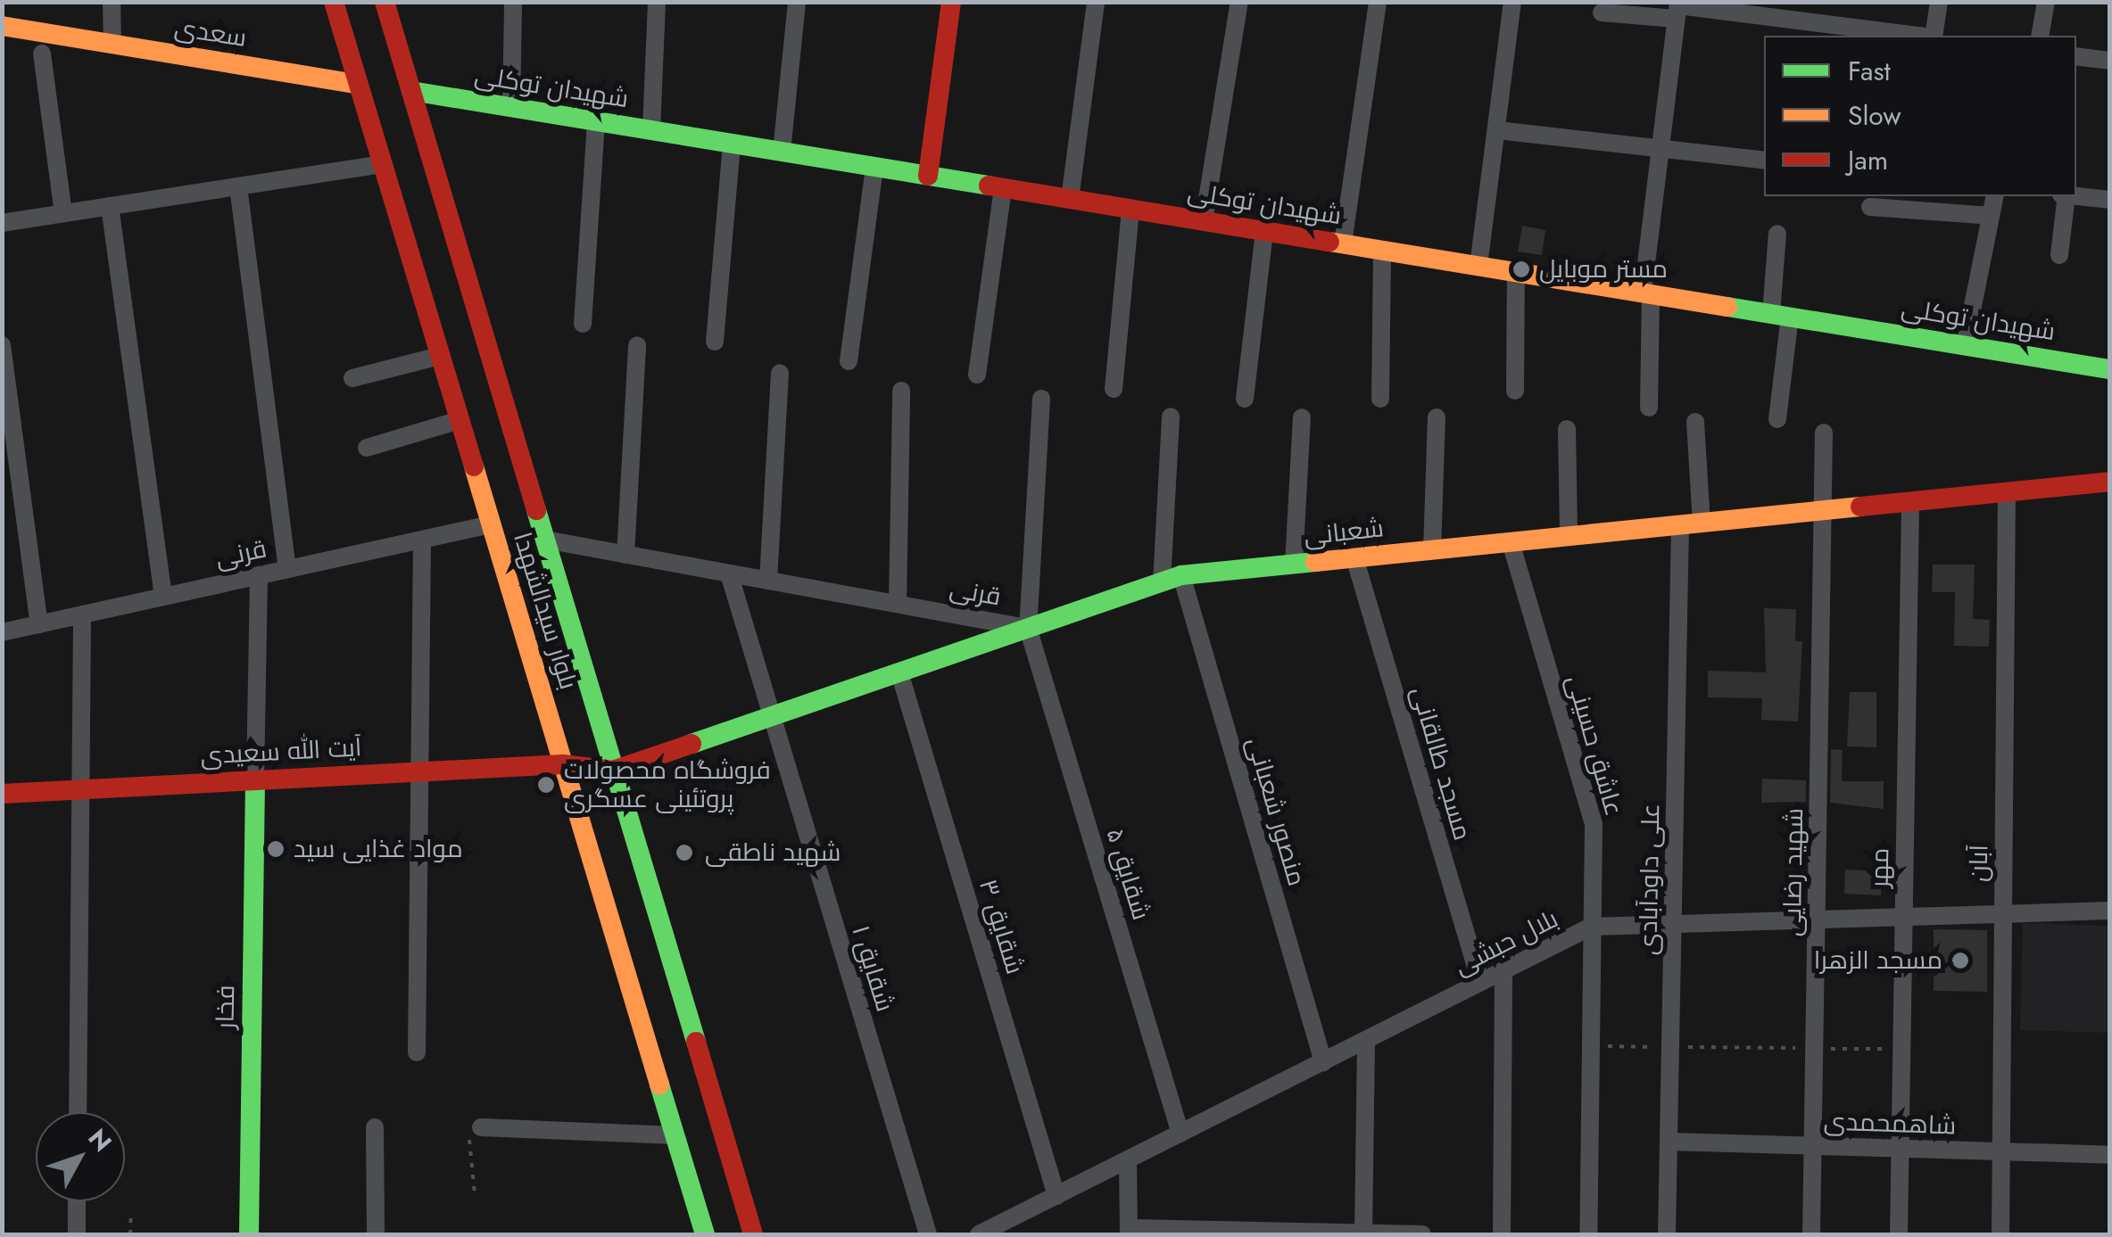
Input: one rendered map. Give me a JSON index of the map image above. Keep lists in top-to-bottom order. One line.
{"streets":{"street":["سعدی","شهیدان توکلی","شعبانی","قرنی","بلوار سیدالشهدا","عاشق حسینی","آیت الله سعیدی","مسجد طالقانی","منصور شعبانی","آبان","مهر","شهید رضایی","شقایق ۵","علی داودآبادی","شقایق ۳","بلال حبشی","شقایق ۱","فخار","شاهمحمدی"]},"crossings":[["سعدی","بلوار سیدالشهدا"],["شهیدان توکلی","بلوار سیدالشهدا"],["شعبانی","قرنی"],["شعبانی","بلوار سیدالشهدا"],["شعبانی","عاشق حسینی"],["شعبانی","آیت الله سعیدی"],["شعبانی","مسجد طالقانی"],["شعبانی","منصور شعبانی"],["شعبانی","آبان"],["شعبانی","مهر"],["شعبانی","شهید رضایی"],["شعبانی","شقایق ۵"],["شعبانی","علی داودآبادی"],["شعبانی","شقایق ۳"],["شعبانی","شقایق ۱"],["قرنی","بلوار سیدالشهدا"],["قرنی","شقایق ۵"],["قرنی","شقایق ۱"],["بلوار سیدالشهدا","آیت الله سعیدی"],["عاشق حسینی","بلال حبشی"],["آیت الله سعیدی","فخار"],["مسجد طالقانی","بلال حبشی"],["منصور شعبانی","بلال حبشی"],["آبان","بلال حبشی"],["آبان","شاهمحمدی"],["مهر","بلال حبشی"],["مهر","شاهمحمدی"],["شهید رضایی","بلال حبشی"],["شهید رضایی","شاهمحمدی"],["شقایق ۵","بلال حبشی"],["علی داودآبادی","بلال حبشی"],["علی داودآبادی","شاهمحمدی"],["شقایق ۳","بلال حبشی"]],"places":["مستر موبایل","فروشگاه محصولات پروتئینی عسگری","مواد غذایی سید","شهید ناطقی","مسجد الزهرا"],"legend":["Fast","Slow","Jam"],"north":"top right"}
